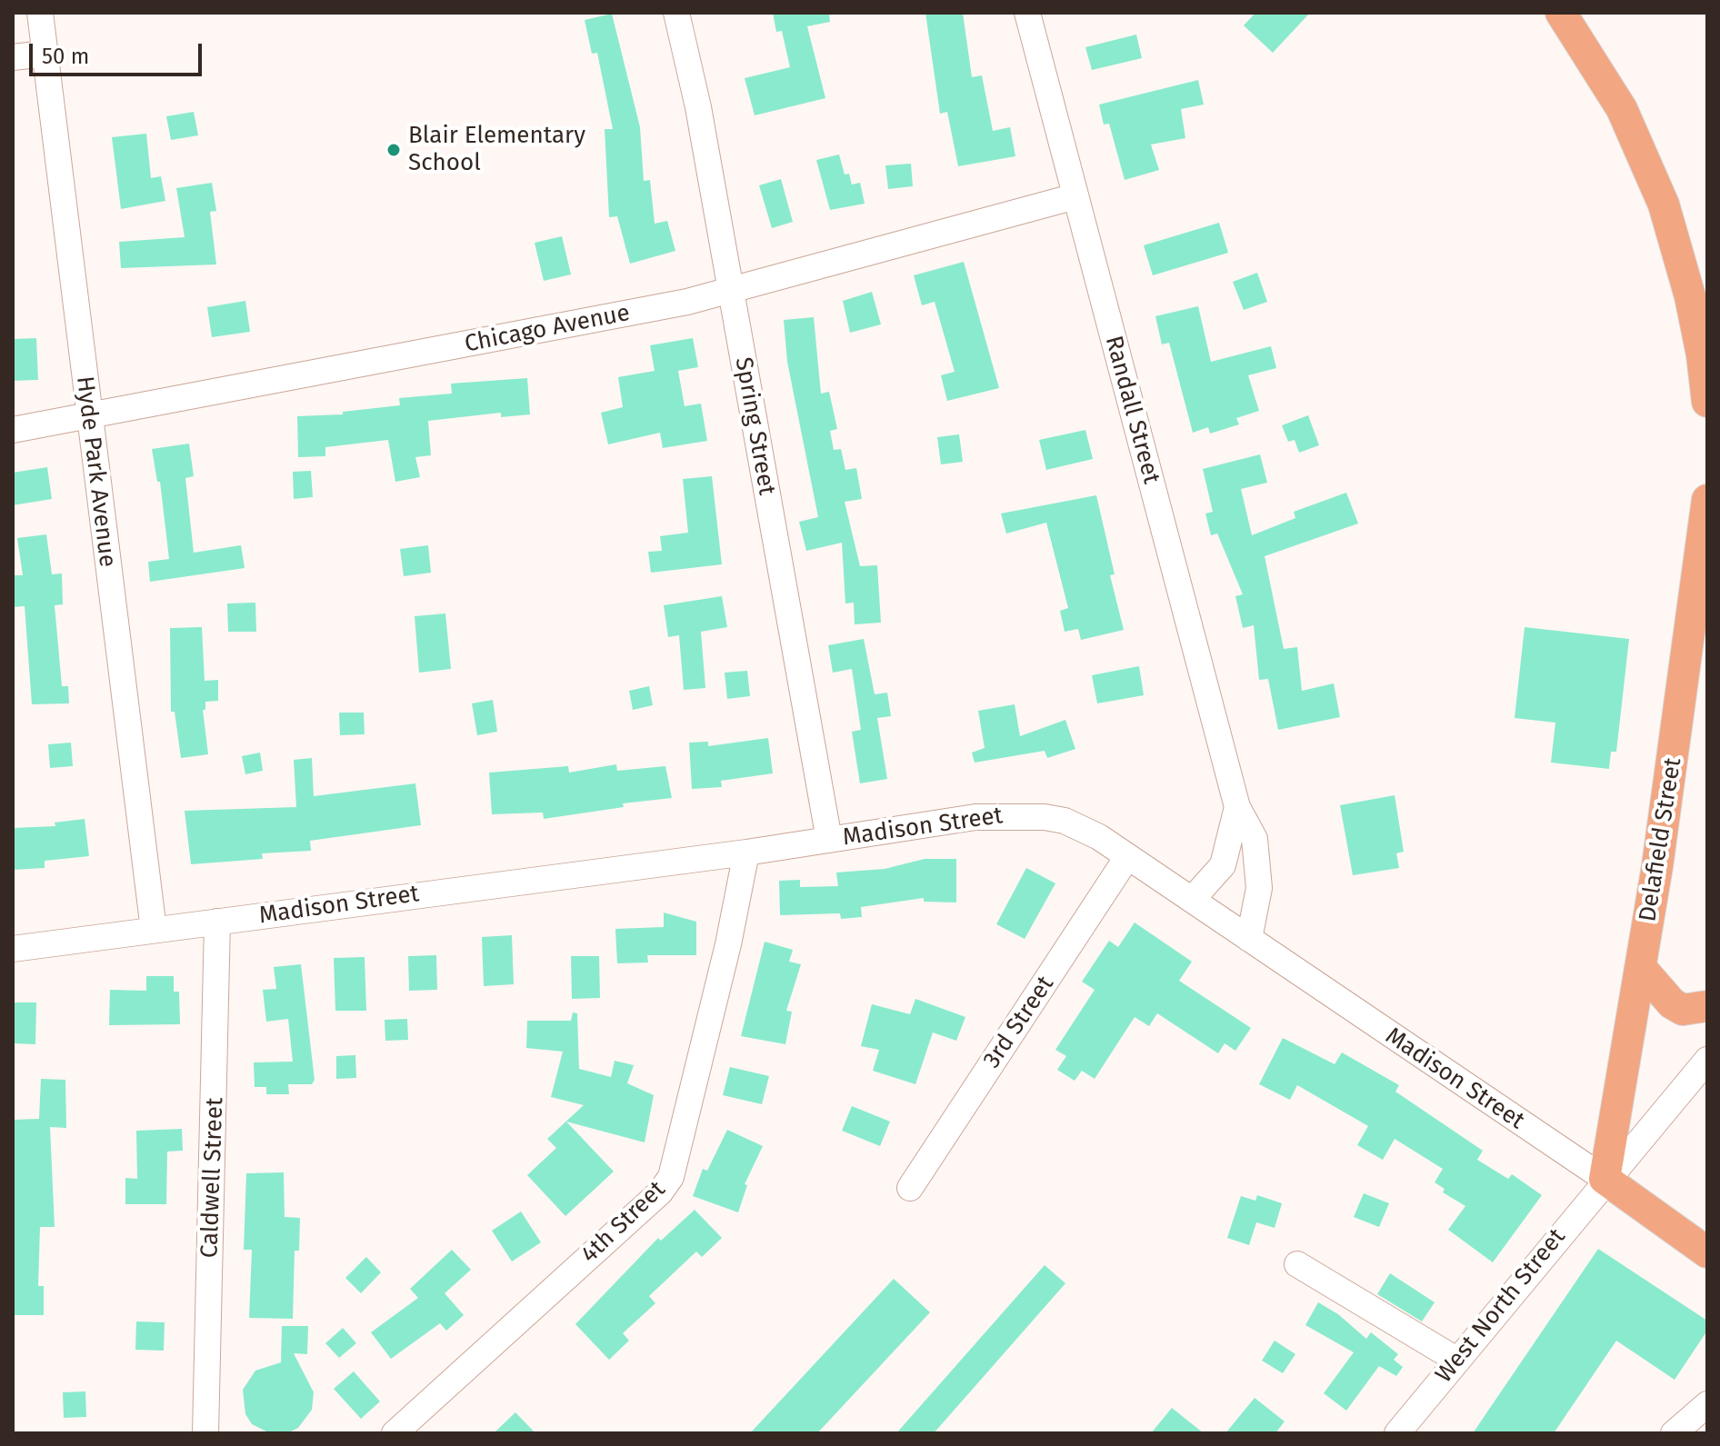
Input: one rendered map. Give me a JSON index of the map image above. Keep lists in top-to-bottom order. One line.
{"streets":{"main road":["Madison Street","Delafield Street"],"street":["Chicago Avenue","Randall Street","Spring Street","Hyde Park Avenue","3rd Street","Caldwell Street","4th Street","West North Street"]},"crossings":[["Chicago Avenue","Randall Street"],["Chicago Avenue","Spring Street"],["Chicago Avenue","Hyde Park Avenue"],["Randall Street","Madison Street"],["Spring Street","Madison Street"],["Hyde Park Avenue","Madison Street"],["Madison Street","Delafield Street"],["Madison Street","3rd Street"],["Madison Street","Caldwell Street"],["Madison Street","4th Street"],["Madison Street","West North Street"],["Delafield Street","West North Street"]],"places":["Blair Elementary School"],"scale_bar":"50 m"}
